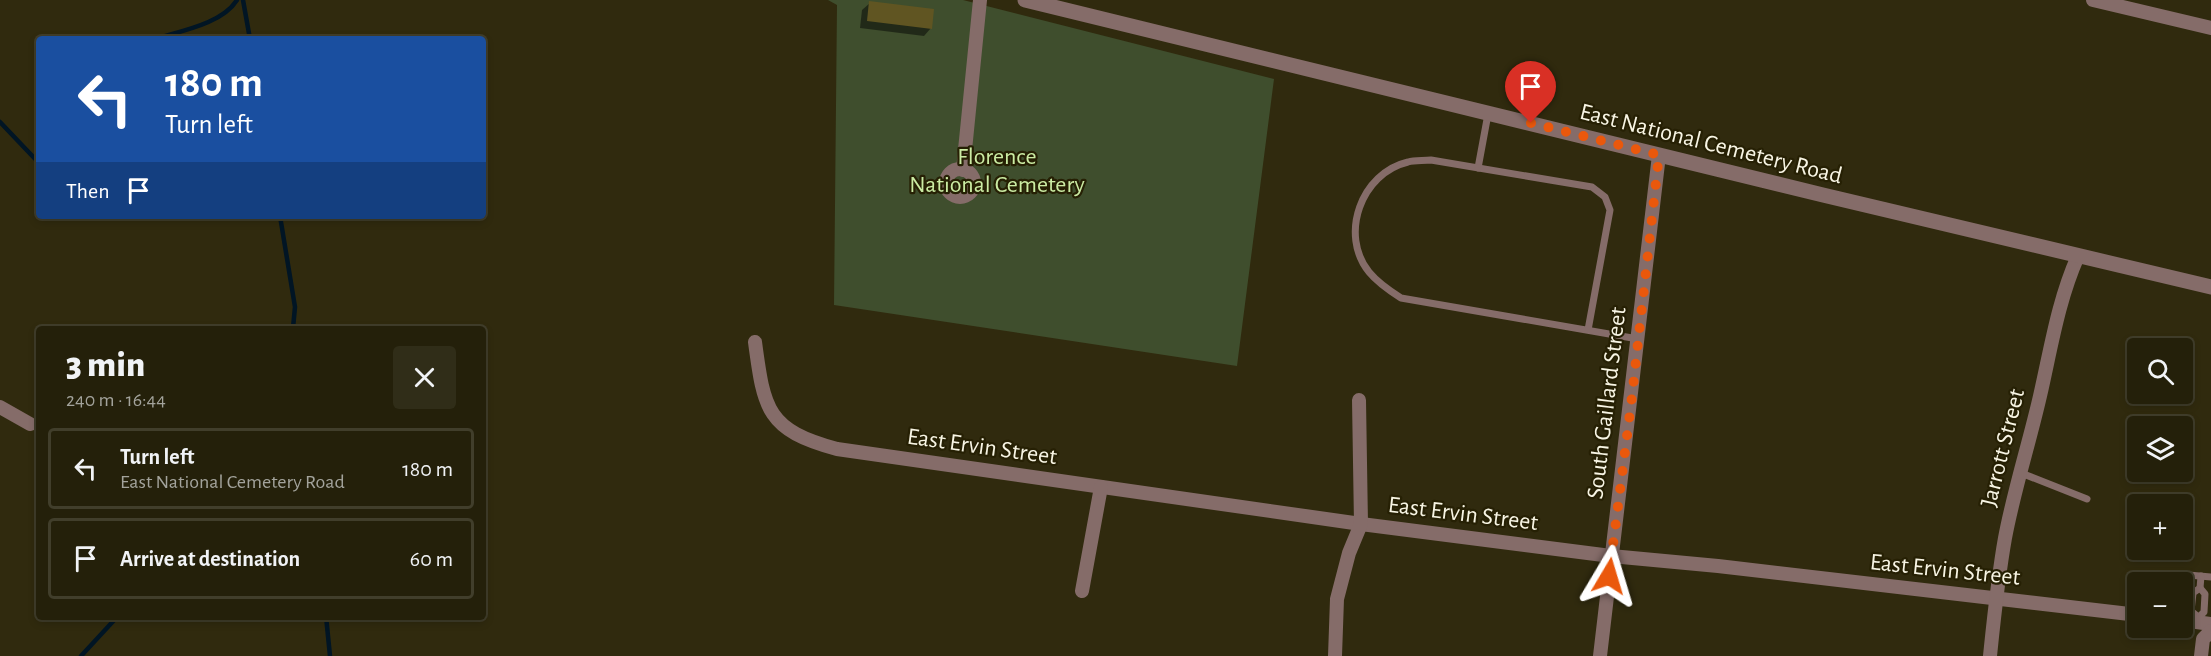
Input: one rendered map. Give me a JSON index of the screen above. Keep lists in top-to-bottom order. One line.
{"streets":{"street":["East National Cemetery Road","South Gaillard Street","East Ervin Street","Jarrott Street"]},"crossings":[["East National Cemetery Road","South Gaillard Street"],["East National Cemetery Road","Jarrott Street"],["South Gaillard Street","East Ervin Street"],["East Ervin Street","Jarrott Street"]],"parks":["Florence National Cemetery"],"page":{"turn":["180 m","Turn left"],"then":"Then","heading":["3 min","240 m · 16:44"],"map_buttons":["+","−"],"list":[{"name":"Turn left","note":"East National Cemetery Road","value":"180 m"},{"name":"Arrive at destination","value":"60 m"}]}}
